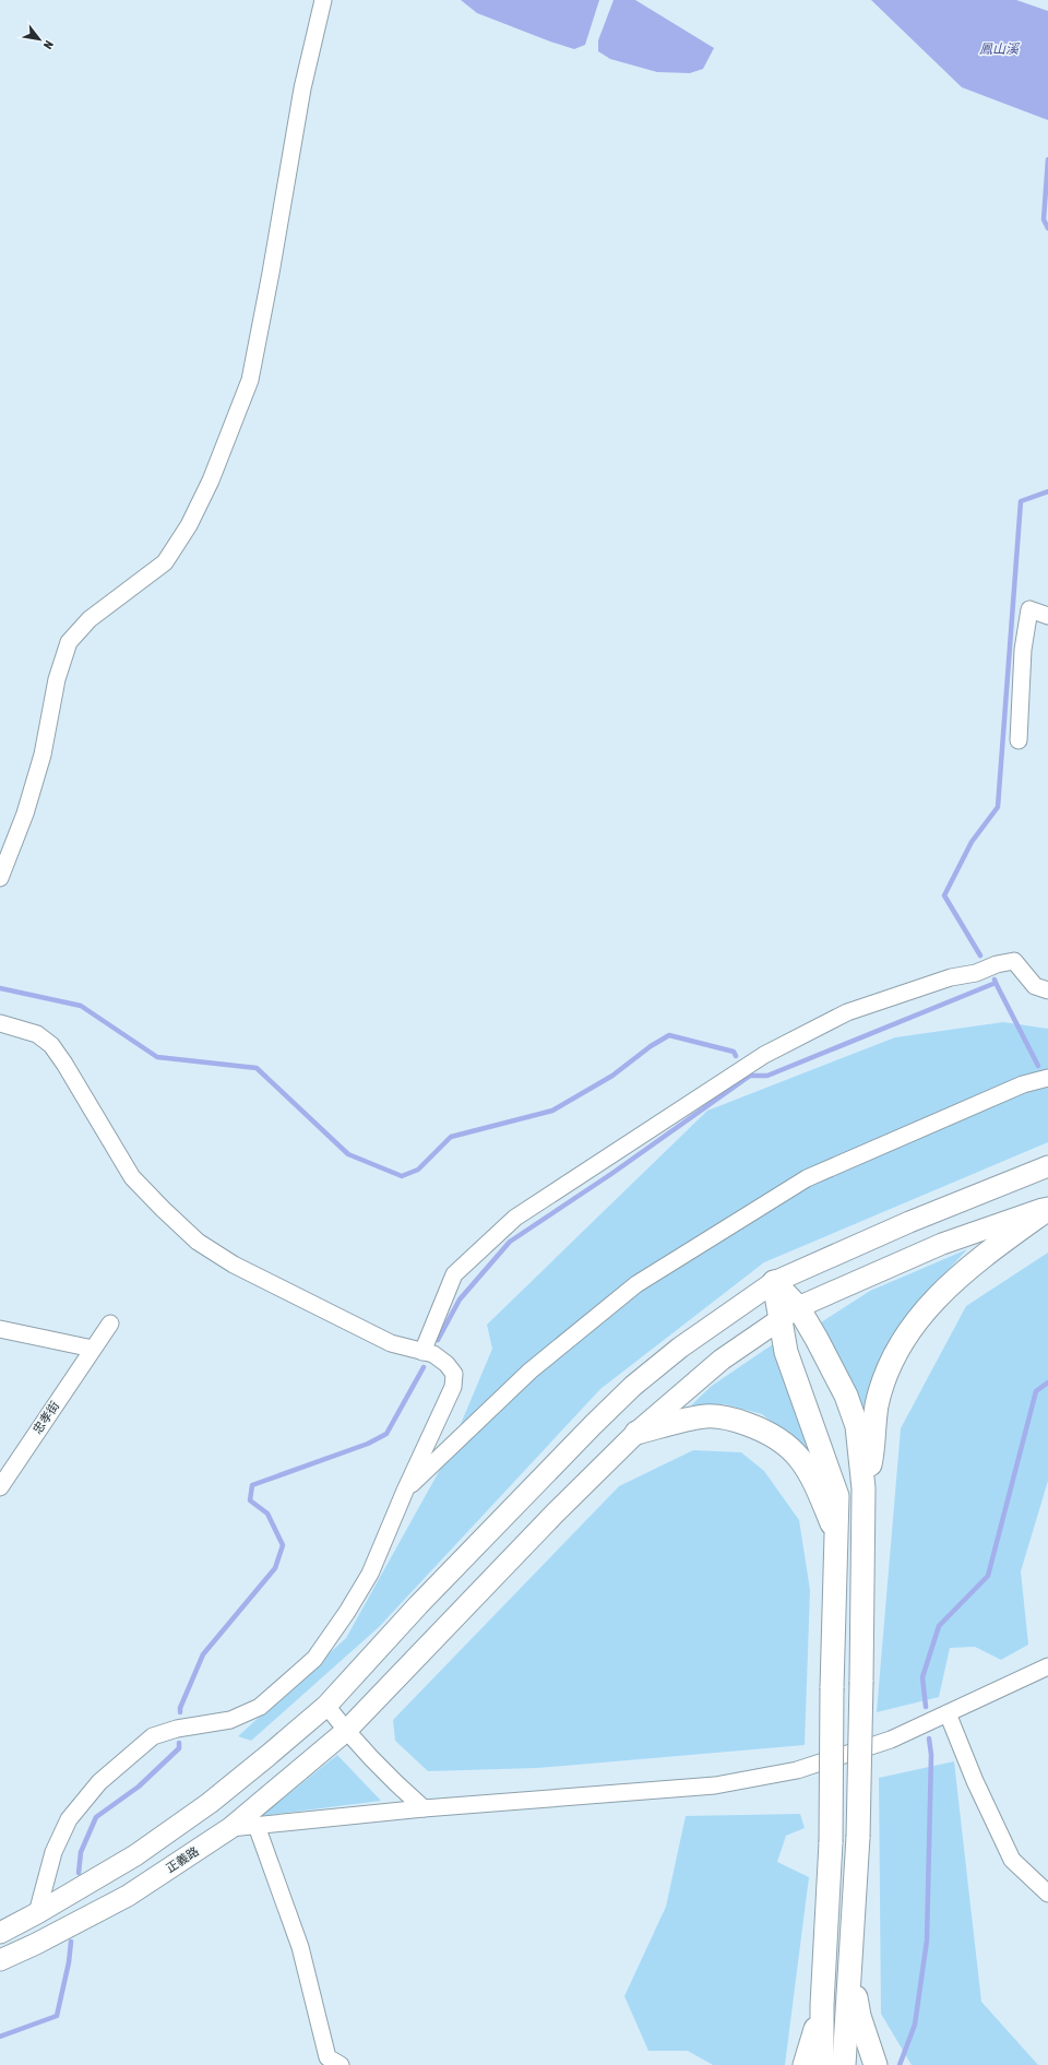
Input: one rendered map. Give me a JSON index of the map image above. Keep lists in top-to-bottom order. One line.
{"streets":{"main road":["正義路"],"street":["忠孝街"]},"water":["鳳山溪"],"north":"bottom right"}
